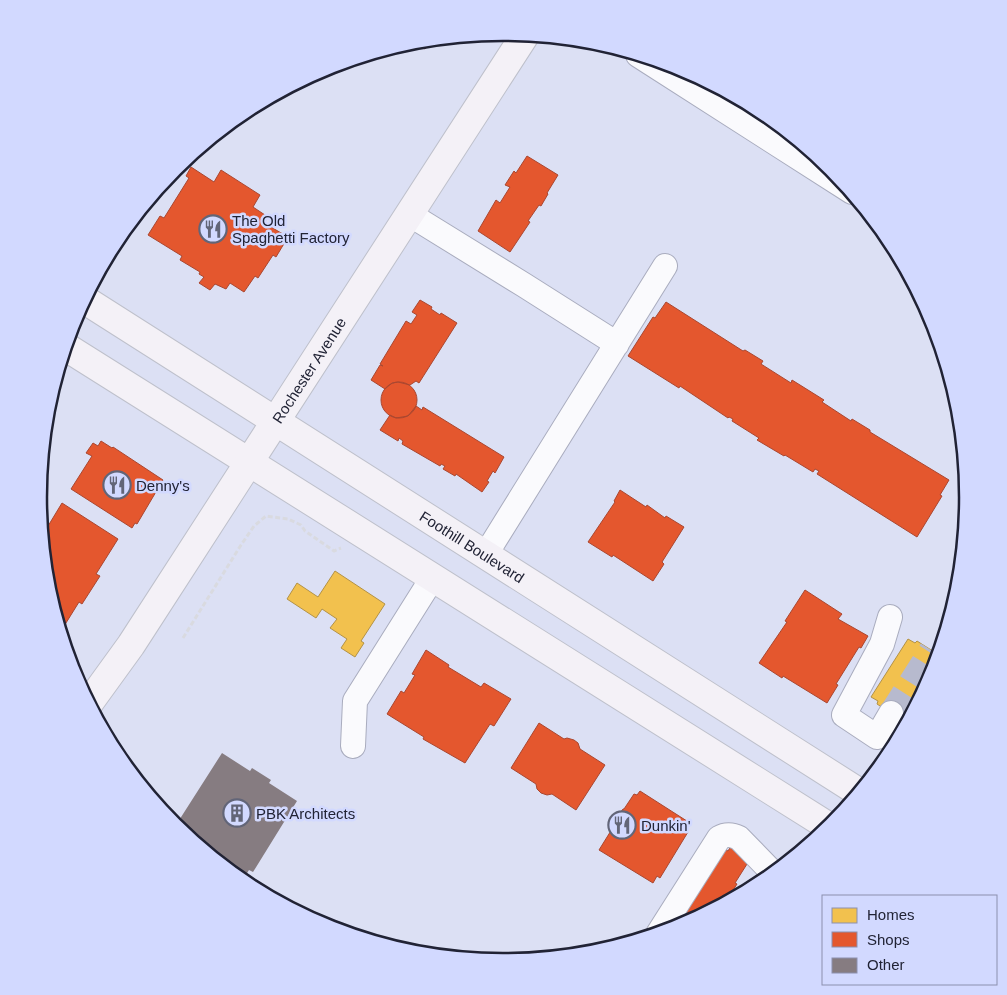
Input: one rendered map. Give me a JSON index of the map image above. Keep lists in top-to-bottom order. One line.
{"streets":{"main road":["Rochester Avenue","Foothill Boulevard"]},"crossings":[["Rochester Avenue","Foothill Boulevard"]],"places":{"restaurant":["The Old Spaghetti Factory","Denny's","Dunkin'"],"building":["PBK Architects"]},"legend":["Homes","Shops","Other"]}
